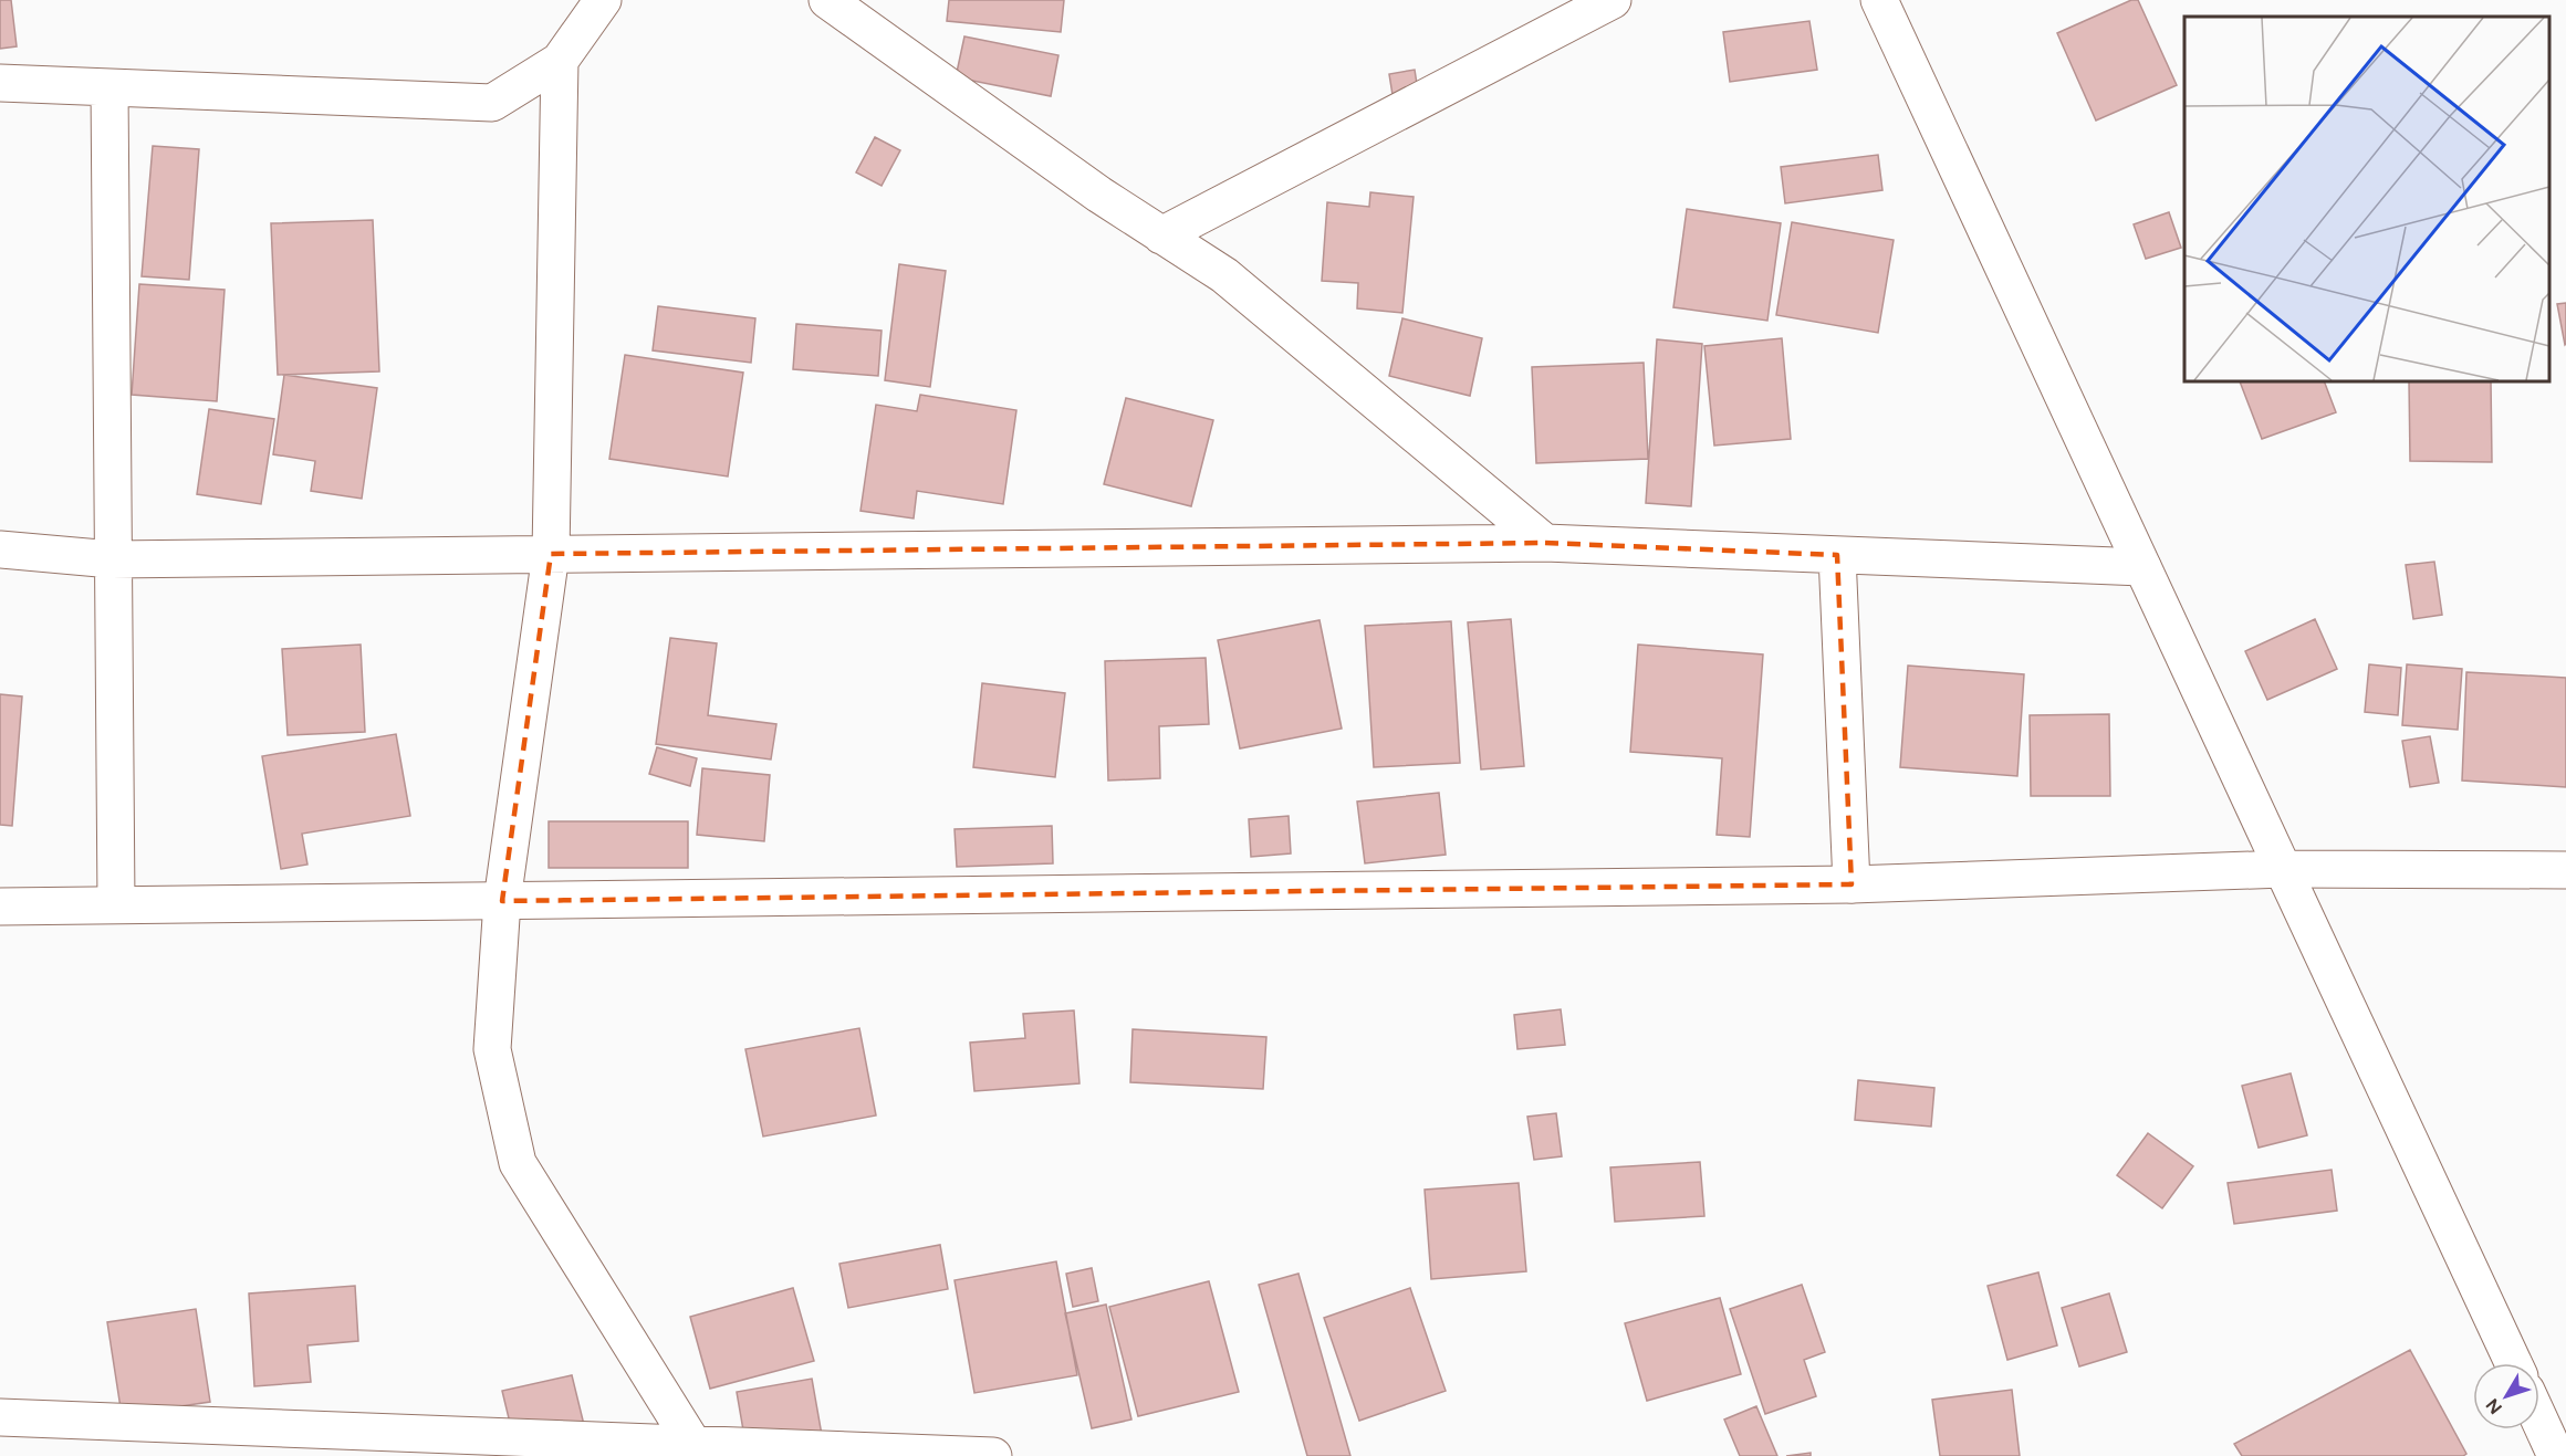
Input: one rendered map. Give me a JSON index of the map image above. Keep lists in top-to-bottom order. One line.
{"north":"bottom left"}
